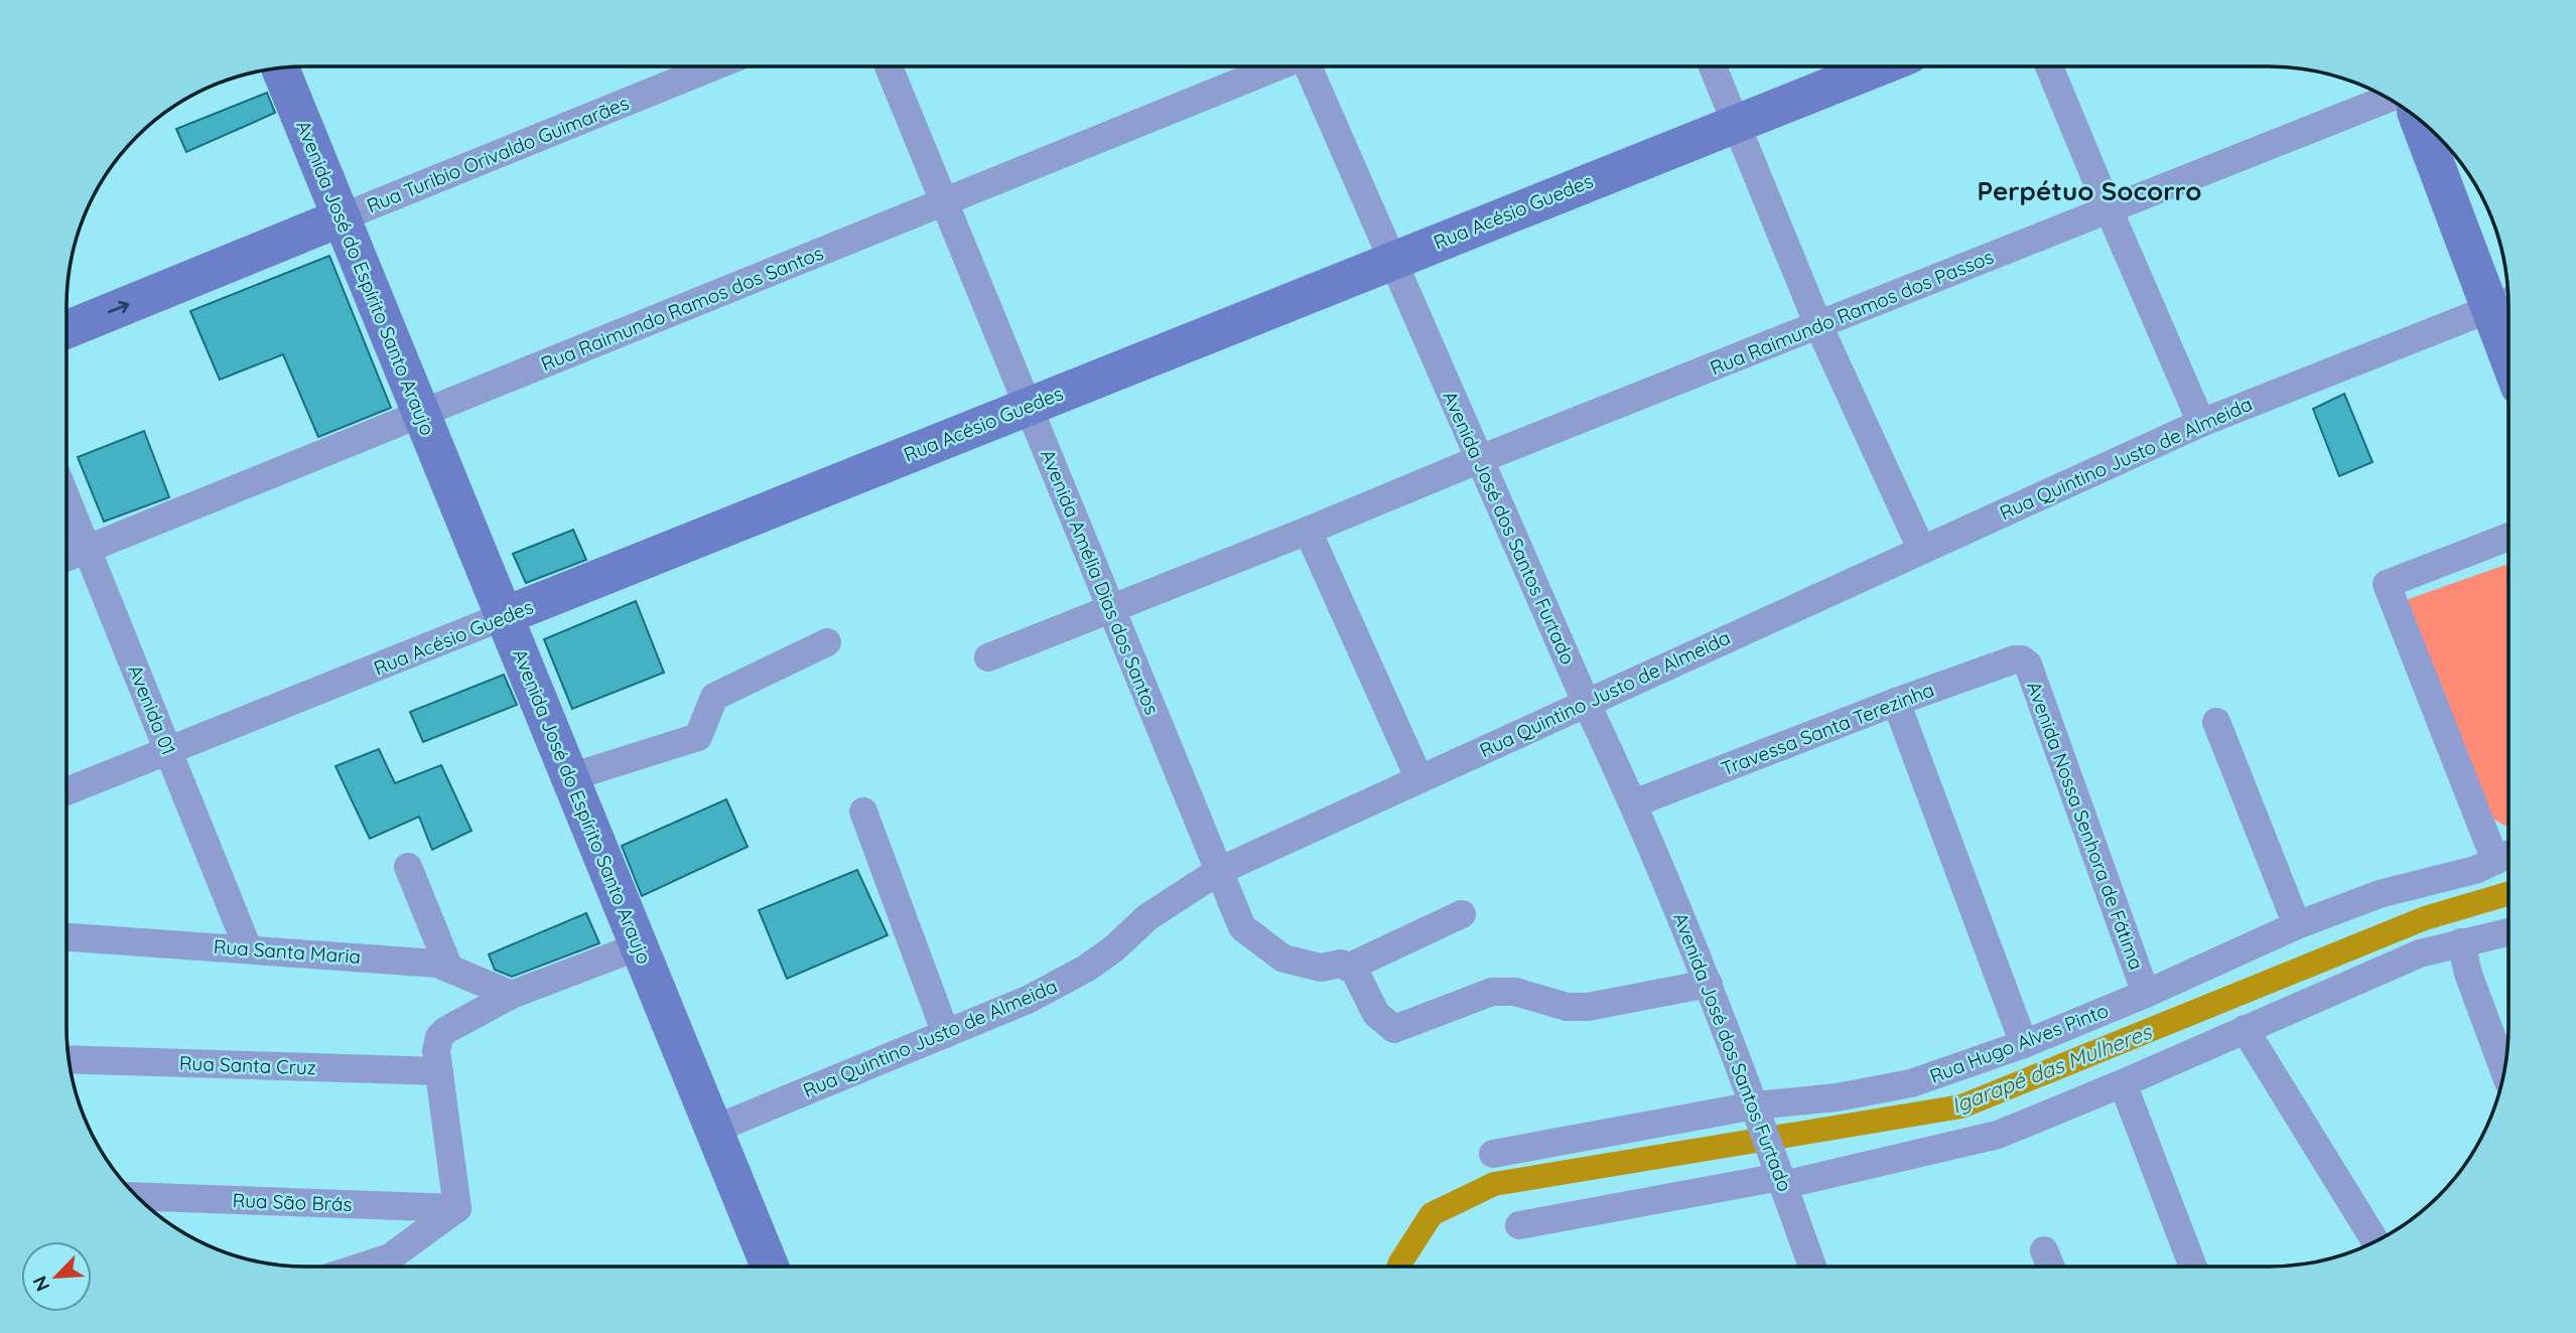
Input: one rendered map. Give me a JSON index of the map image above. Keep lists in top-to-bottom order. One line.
{"streets":{"street":["Rua Turibio Orivaldo Guimarães","Rua Acésio Guedes","Avenida José do Espírito Santo Araujo","Rua Raimundo Ramos dos Santos","Rua Raimundo Ramos dos Passos","Rua Quintino Justo de Almeida","Avenida José dos Santos Furtado","Avenida Amélia Dias dos Santos","Avenida 01","Travessa Santa Terezinha","Avenida Nossa Senhora de Fátima","Rua Santa Maria","Rua Hugo Alves Pinto","Rua Santa Cruz","Rua São Brás"]},"crossings":[["Rua Turibio Orivaldo Guimarães","Avenida José do Espírito Santo Araujo"],["Rua Acésio Guedes","Avenida José do Espírito Santo Araujo"],["Rua Acésio Guedes","Avenida José dos Santos Furtado"],["Rua Acésio Guedes","Avenida Amélia Dias dos Santos"],["Rua Acésio Guedes","Avenida 01"],["Avenida José do Espírito Santo Araujo","Rua Raimundo Ramos dos Santos"],["Avenida José do Espírito Santo Araujo","Rua Quintino Justo de Almeida"],["Rua Raimundo Ramos dos Santos","Avenida Amélia Dias dos Santos"],["Rua Raimundo Ramos dos Santos","Avenida 01"],["Rua Raimundo Ramos dos Passos","Avenida José dos Santos Furtado"],["Rua Raimundo Ramos dos Passos","Avenida Amélia Dias dos Santos"],["Rua Quintino Justo de Almeida","Avenida José dos Santos Furtado"],["Rua Quintino Justo de Almeida","Avenida Amélia Dias dos Santos"],["Avenida José dos Santos Furtado","Travessa Santa Terezinha"],["Avenida José dos Santos Furtado","Rua Hugo Alves Pinto"],["Avenida 01","Rua Santa Maria"],["Travessa Santa Terezinha","Avenida Nossa Senhora de Fátima"],["Avenida Nossa Senhora de Fátima","Rua Hugo Alves Pinto"]],"one_way":["Rua Turibio Orivaldo Guimarães"],"districts":["Perpétuo Socorro"],"water":["Igarapé das Mulheres"],"north":"bottom left"}
